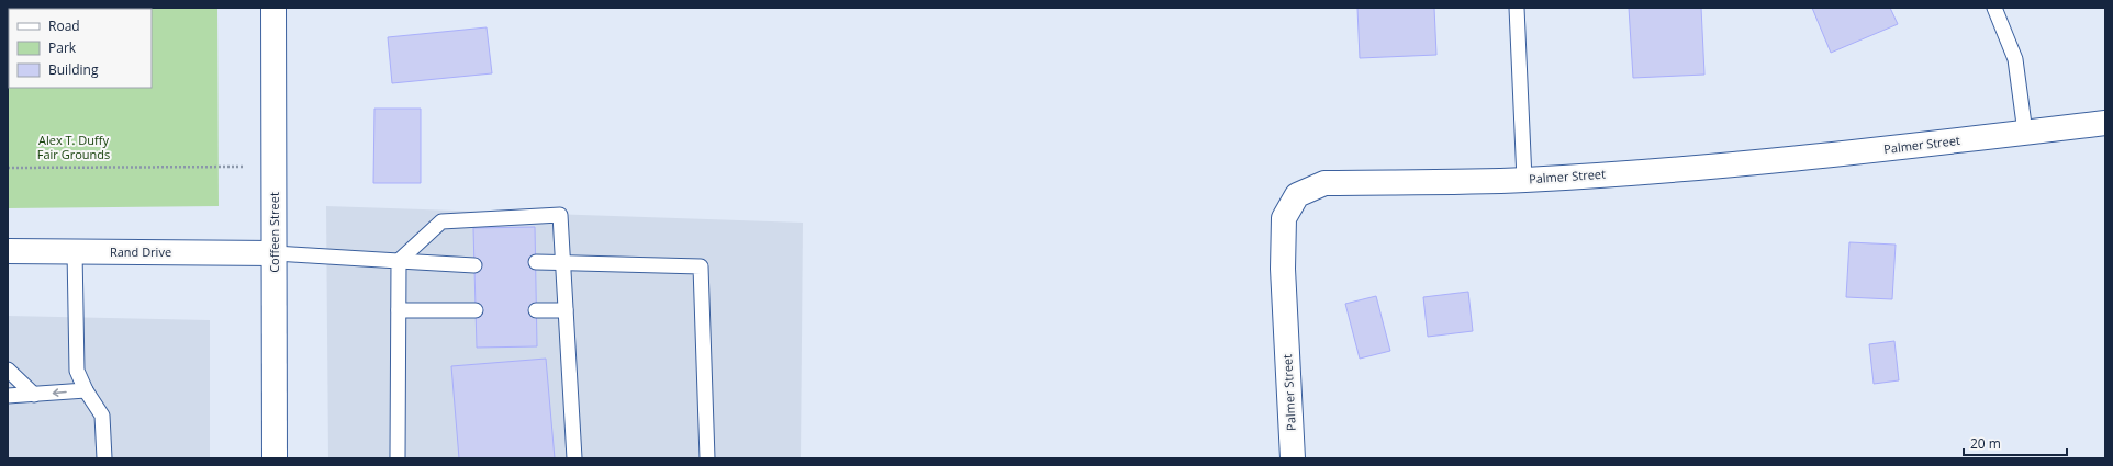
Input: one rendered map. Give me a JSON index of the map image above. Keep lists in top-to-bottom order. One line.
{"streets":{"street":["Palmer Street","Coffeen Street","Rand Drive"]},"crossings":[["Coffeen Street","Rand Drive"]],"parks":["Alex T. Duffy Fair Grounds"],"legend":["Road","Park","Building"],"scale_bar":"20 m"}
